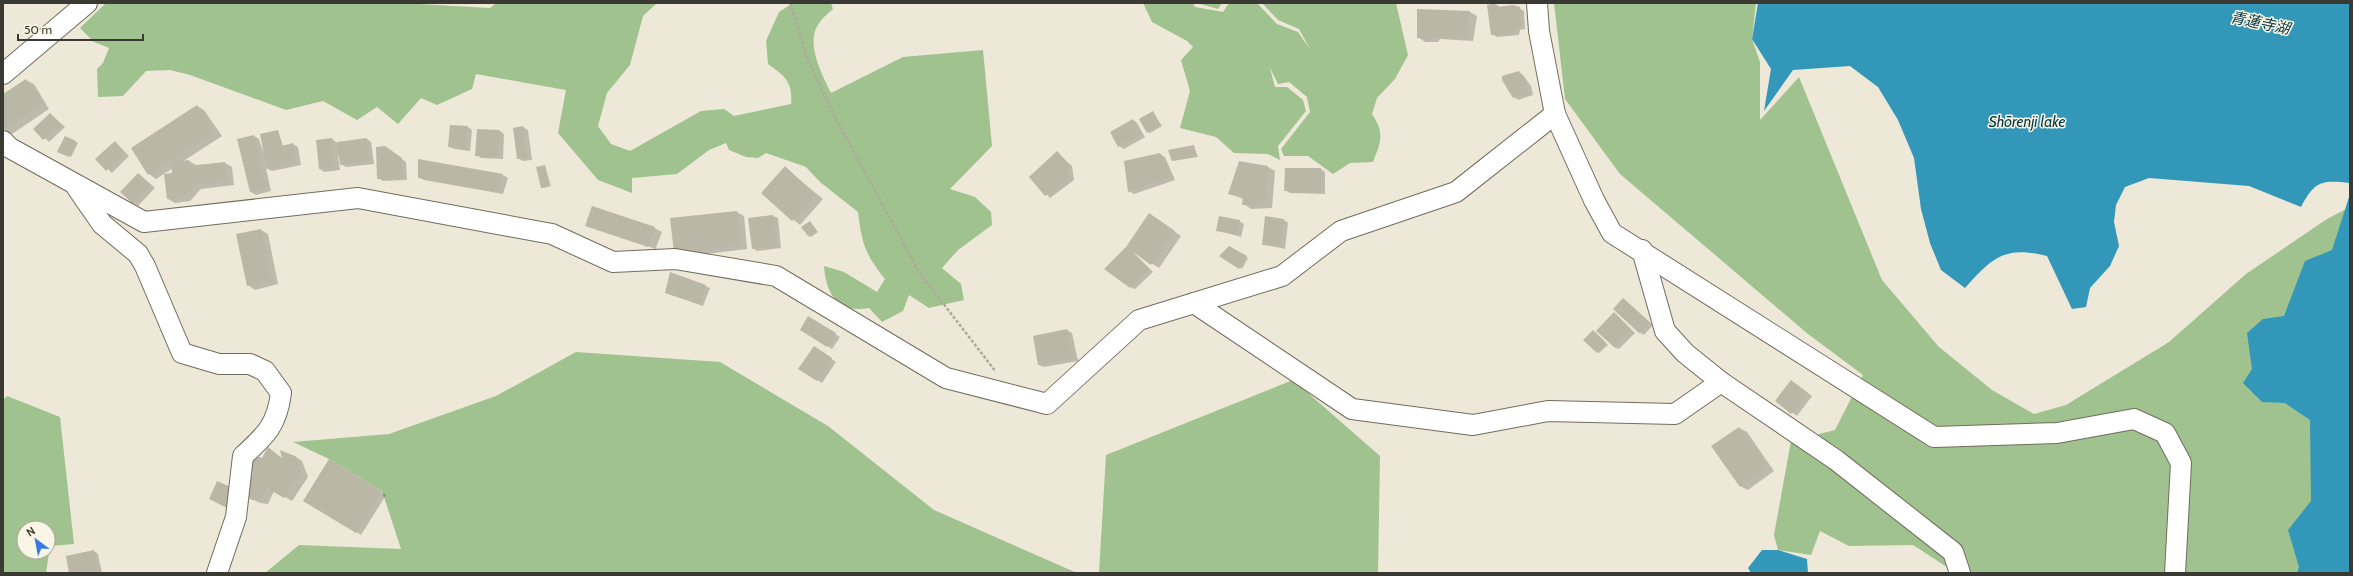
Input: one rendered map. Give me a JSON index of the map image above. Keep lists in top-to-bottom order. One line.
{"water":["青蓮寺湖","Shōrenji lake"],"scale_bar":"50 m","north":"top left"}
